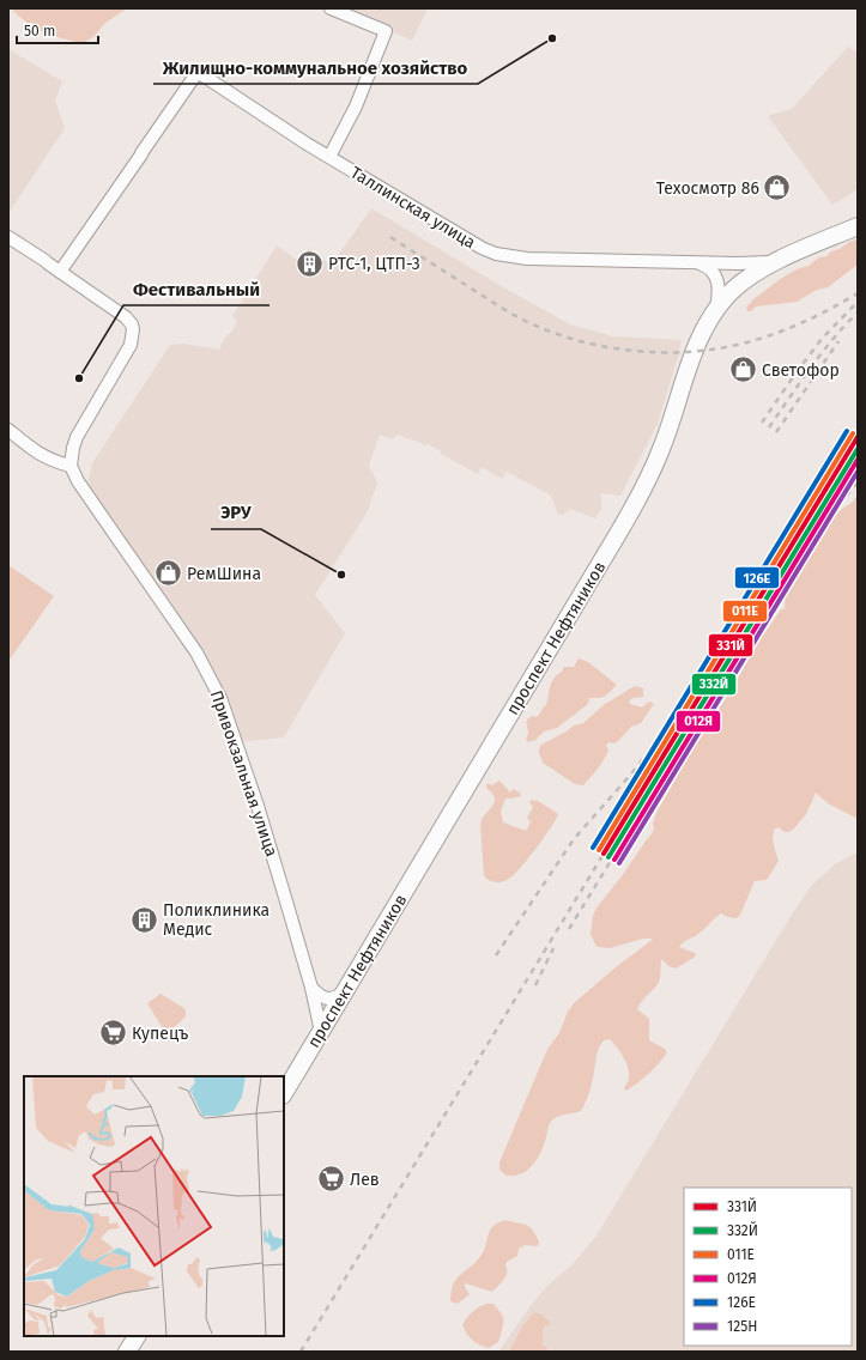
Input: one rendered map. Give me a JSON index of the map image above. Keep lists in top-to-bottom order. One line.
{"streets":{"main road":["проспект Нефтяников"],"street":["Таллинская улица","Привокзальная улица"]},"crossings":[["Таллинская улица","проспект Нефтяников"],["проспект Нефтяников","Привокзальная улица"]],"places":{"other":["Жилищно-коммунальное хозяйство","Фестивальный","ЭРУ"],"shop":["Техосмотр 86","Светофор","РемШина"],"building":["РТС-1, ЦТП-3","Поликлиника Медис"],"supermarket":["Купецъ","Лев"]},"lines":["transit line 126Е","transit line 011Е","transit line 331Й","transit line 332Й","transit line 012Я","transit line 125Н"],"legend":["331Й","332Й","011Е","012Я","126Е","125Н"],"scale_bar":"50 m"}
